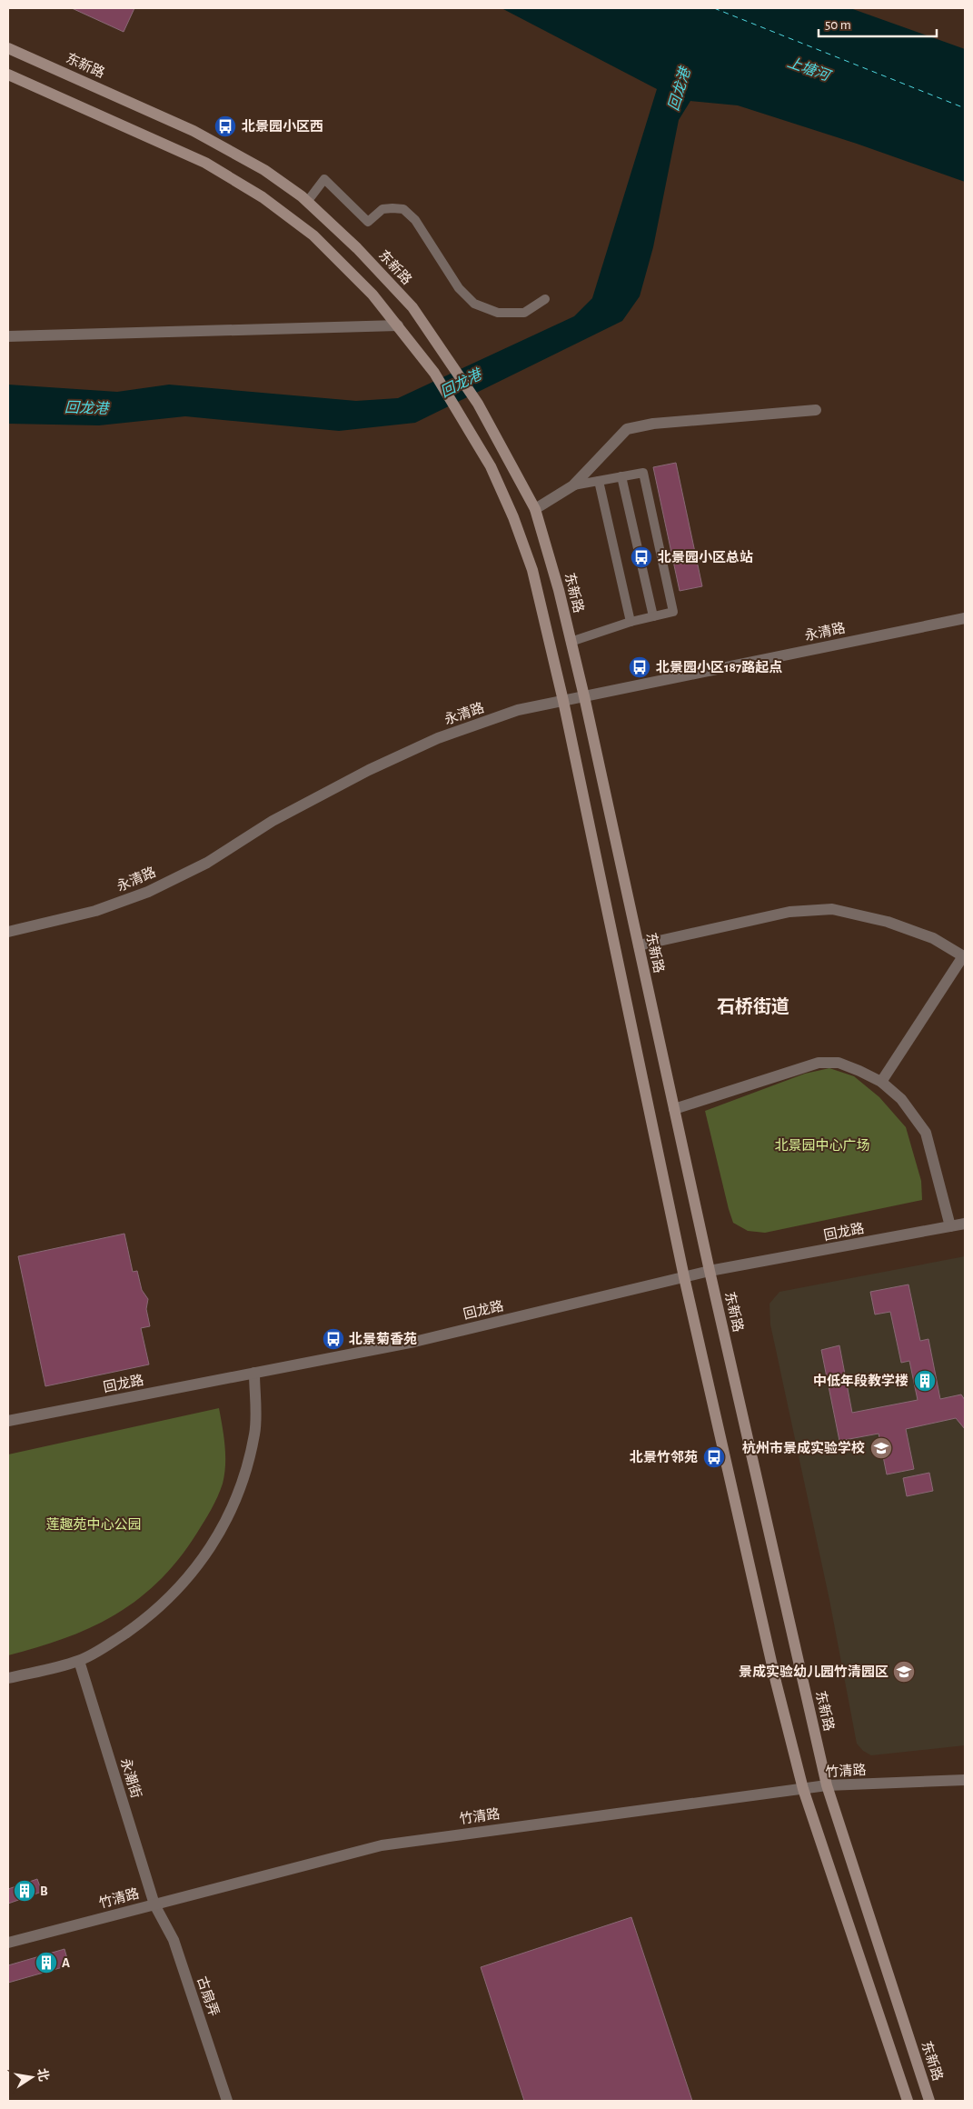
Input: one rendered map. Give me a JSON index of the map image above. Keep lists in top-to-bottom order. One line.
{"streets":{"main road":["东新路"],"street":["永清路","回龙路","竹清路","永潮街","古扇弄"]},"crossings":[["东新路","永清路"],["东新路","回龙路"],["东新路","竹清路"],["竹清路","永潮街"],["竹清路","古扇弄"],["永潮街","古扇弄"]],"districts":["石桥街道"],"water":["上塘河","回龙港"],"parks":["北景园中心广场","莲趣苑中心公园"],"places":{"bus stop":["北景园小区西","北景园小区总站","北景园小区187路起点","北景菊香苑","北景竹邻苑"],"building":["中低年段教学楼","B","A"],"school or university":["杭州市景成实验学校","景成实验幼儿园竹清园区"]},"scale_bar":"50 m","north":"right"}
